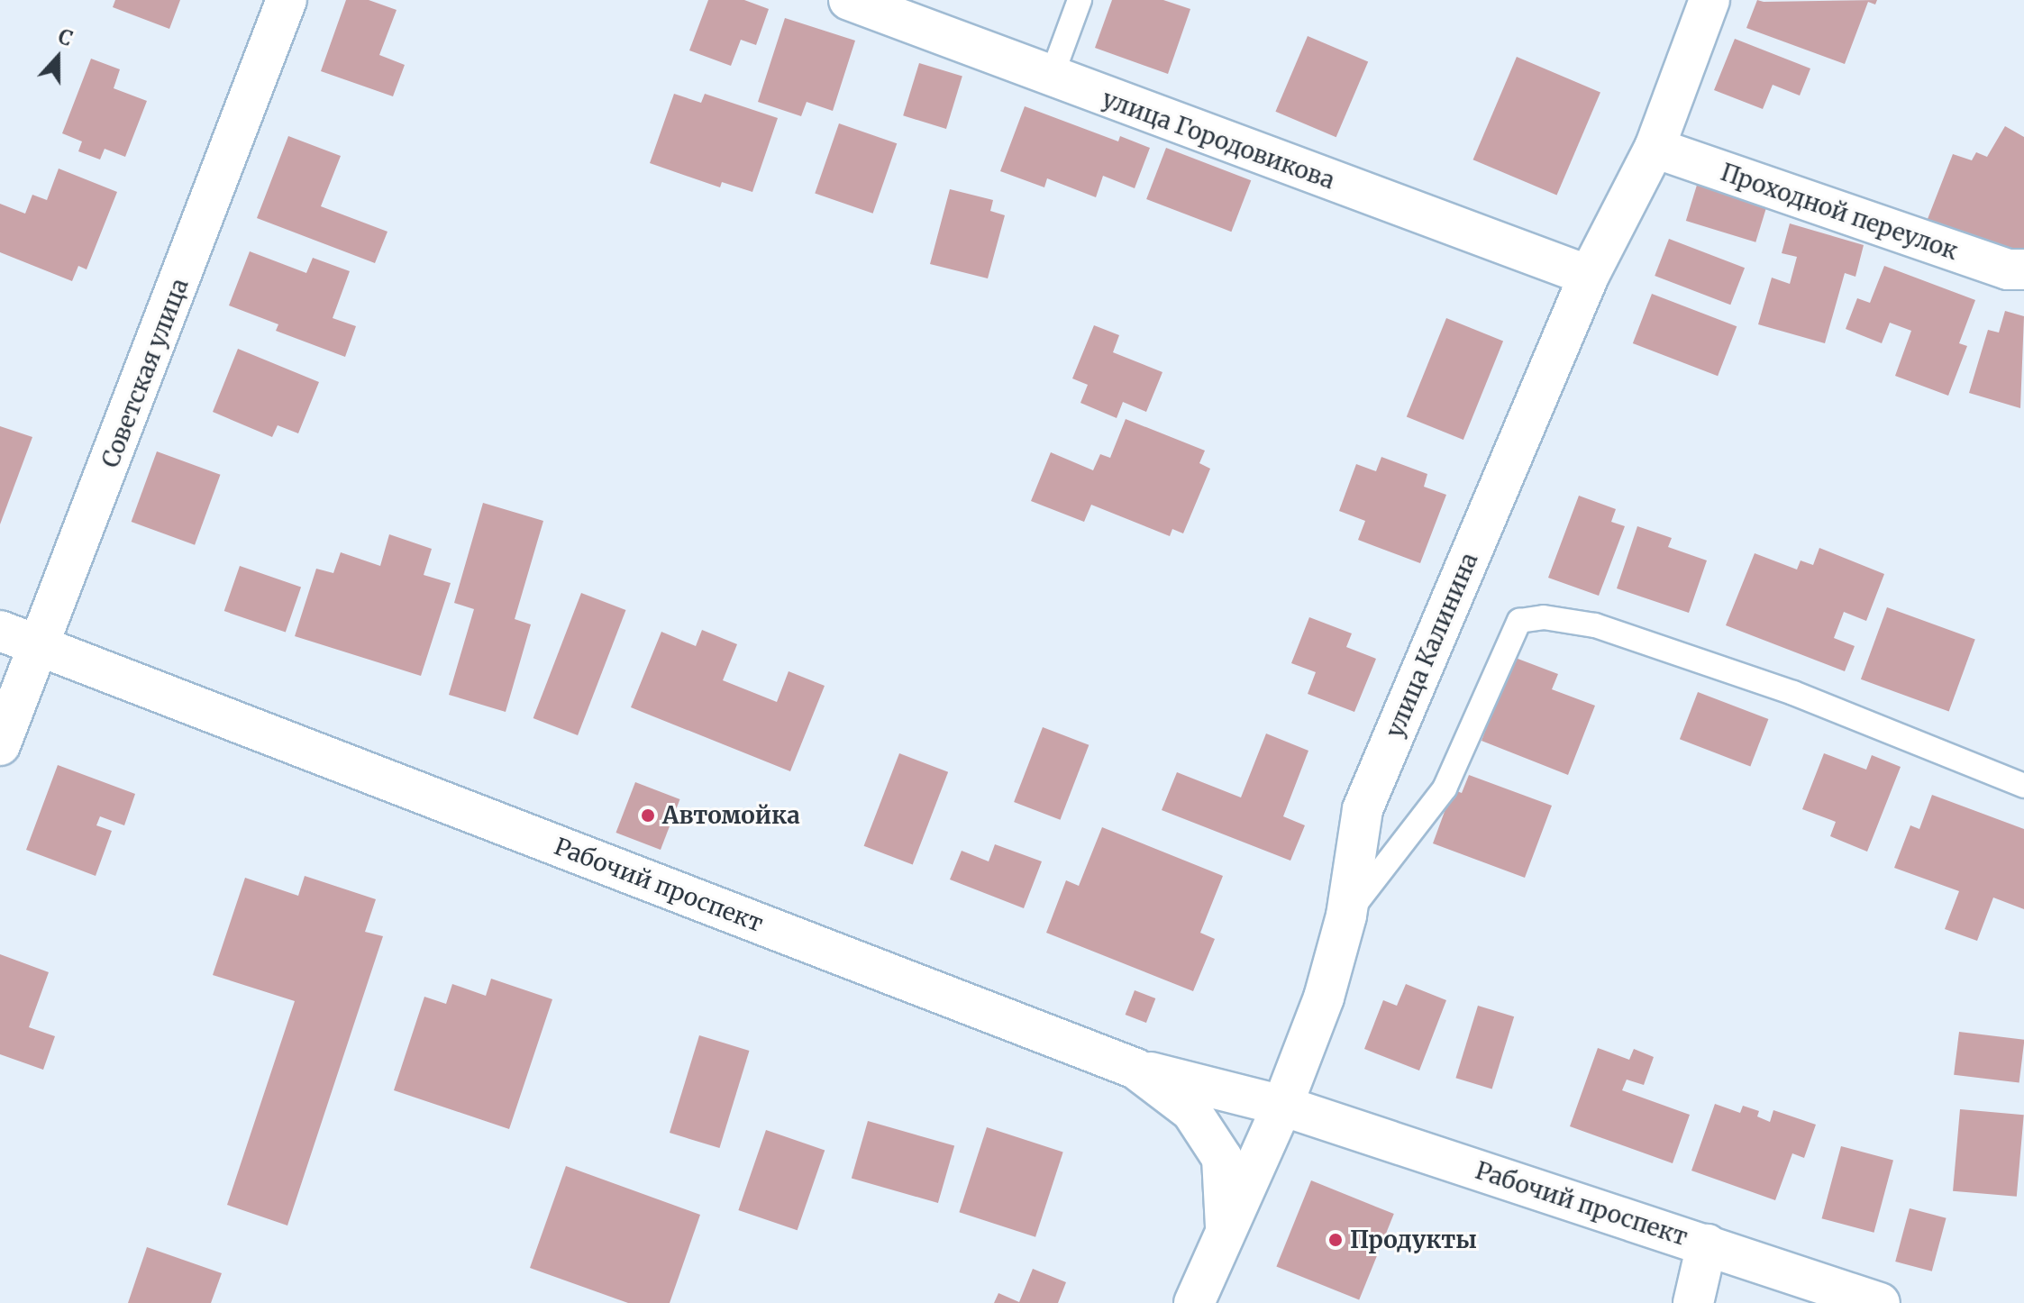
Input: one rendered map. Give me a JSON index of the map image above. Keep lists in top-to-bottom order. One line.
{"streets":{"street":["улица Городовикова","Проходной переулок","Советская улица","улица Калинина","Рабочий проспект"]},"crossings":[["улица Городовикова","улица Калинина"],["Проходной переулок","улица Калинина"],["Советская улица","Рабочий проспект"],["улица Калинина","Рабочий проспект"]],"places":["Автомойка","Продукты"],"north":"top"}
